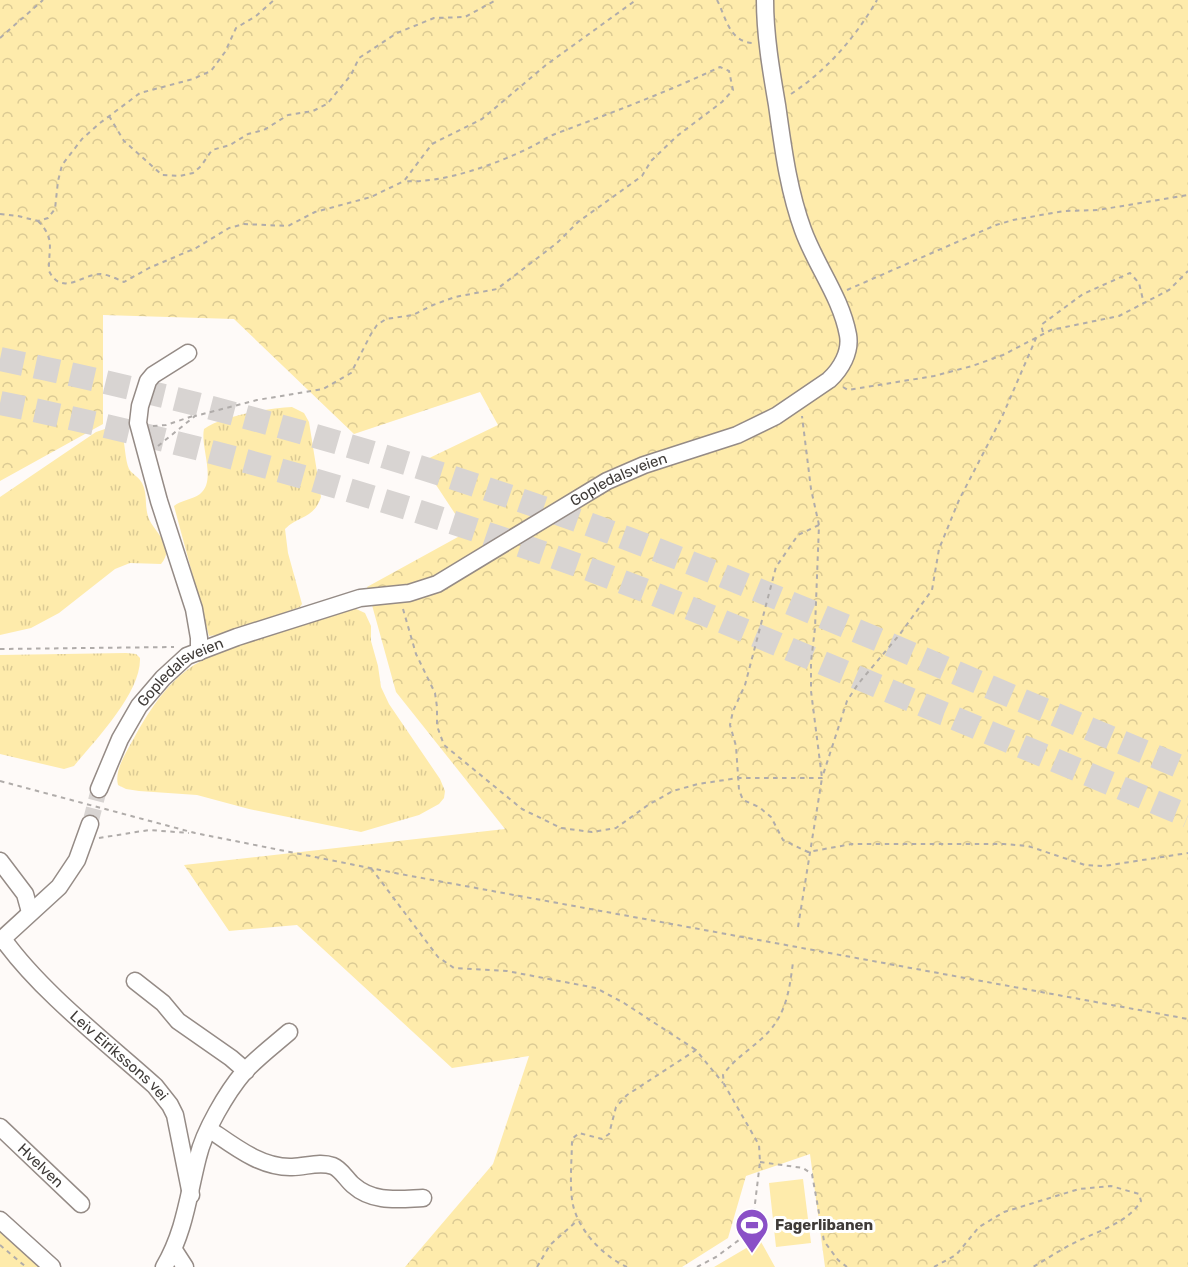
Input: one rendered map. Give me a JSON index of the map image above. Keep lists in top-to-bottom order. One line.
{"streets":{"street":["Gopledalsveien","Leiv Eirikssons vei","Hvelven"]},"places":{"sports":["Fagerlibanen"]}}
